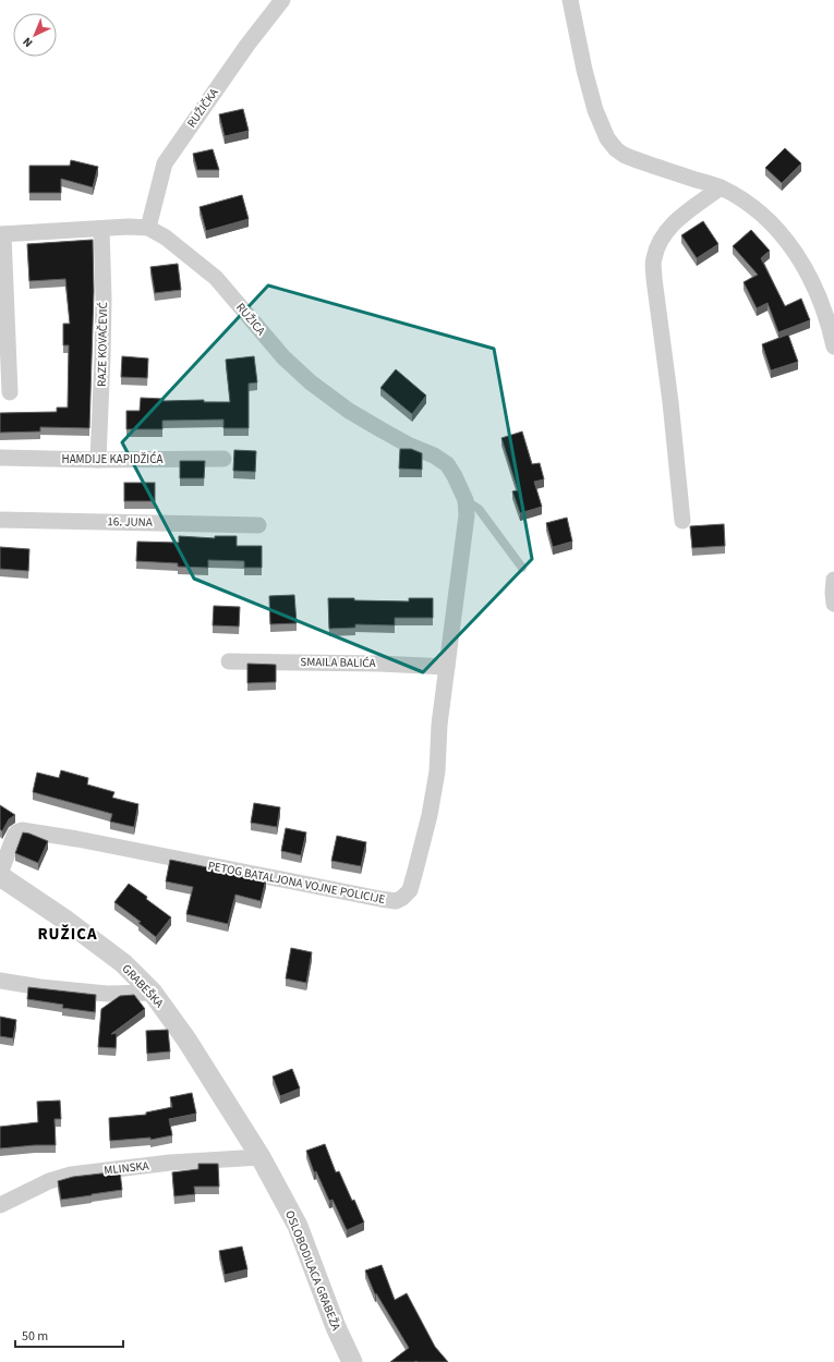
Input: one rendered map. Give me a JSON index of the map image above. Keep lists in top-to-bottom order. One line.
{"streets":{"street":["RUŽIČKA","RUŽICA","RAZE KOVAČEVIĆ","HAMDIJE KAPIDŽIĆA","16. JUNA","SMAILA BALIĆA","PETOG BATALJONA VOJNE POLICIJE","GRABEŠKA","MLINSKA","OSLOBODILACA GRABEŽA"]},"crossings":[["RUŽIČKA","RUŽICA"],["RUŽICA","RAZE KOVAČEVIĆ"],["RUŽICA","PETOG BATALJONA VOJNE POLICIJE"],["RAZE KOVAČEVIĆ","HAMDIJE KAPIDŽIĆA"],["SMAILA BALIĆA","PETOG BATALJONA VOJNE POLICIJE"],["PETOG BATALJONA VOJNE POLICIJE","GRABEŠKA"],["GRABEŠKA","MLINSKA"],["GRABEŠKA","OSLOBODILACA GRABEŽA"],["MLINSKA","OSLOBODILACA GRABEŽA"]],"districts":["RUŽICA"],"scale_bar":"50 m","north":"bottom left"}
